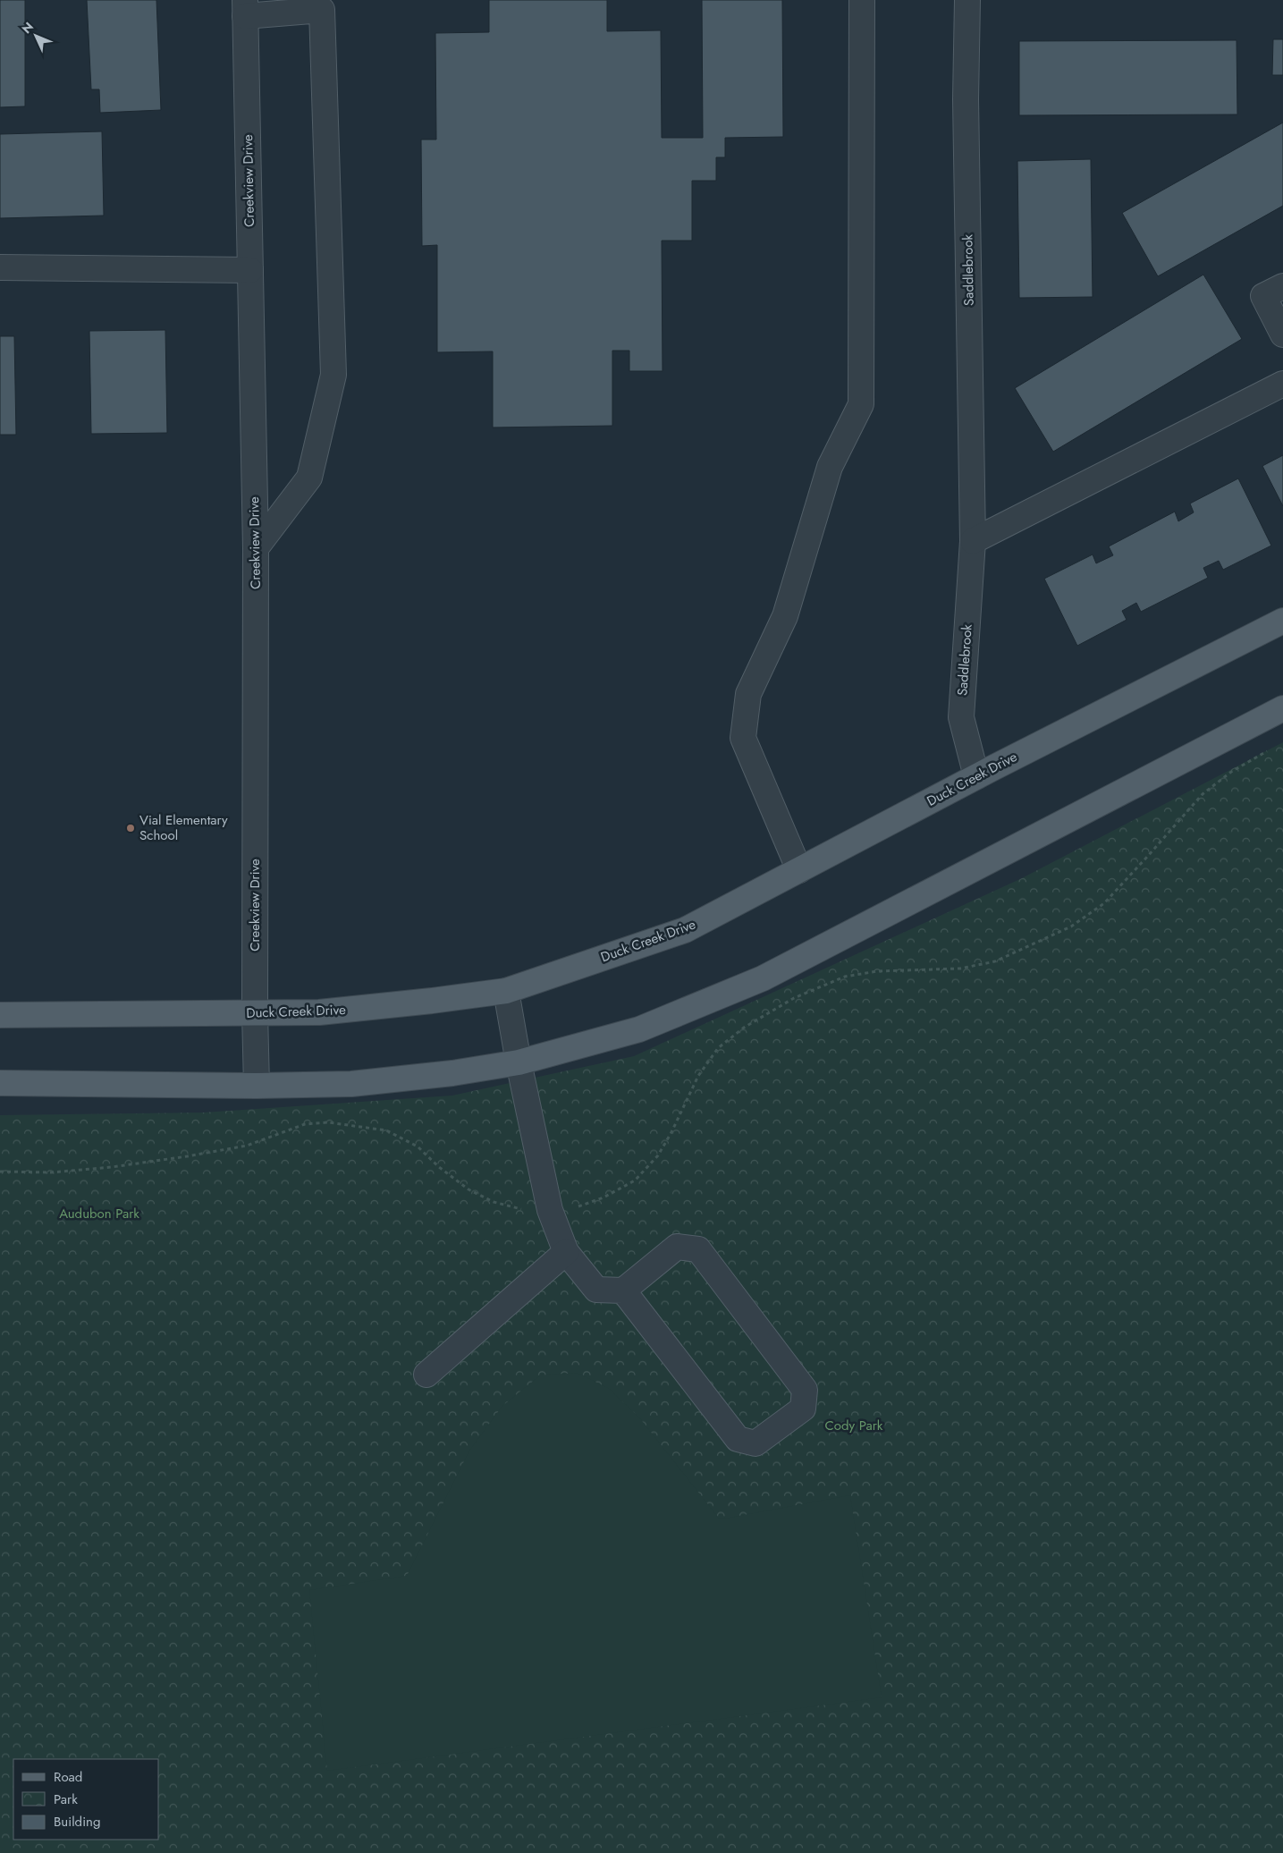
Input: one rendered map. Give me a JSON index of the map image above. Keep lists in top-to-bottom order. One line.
{"streets":{"main road":["Duck Creek Drive"],"street":["Creekview Drive","Saddlebrook"]},"crossings":[["Creekview Drive","Duck Creek Drive"],["Saddlebrook","Duck Creek Drive"]],"parks":["Audubon Park","Cody Park"],"places":["Vial Elementary School"],"legend":["Road","Park","Building"],"north":"top left"}
